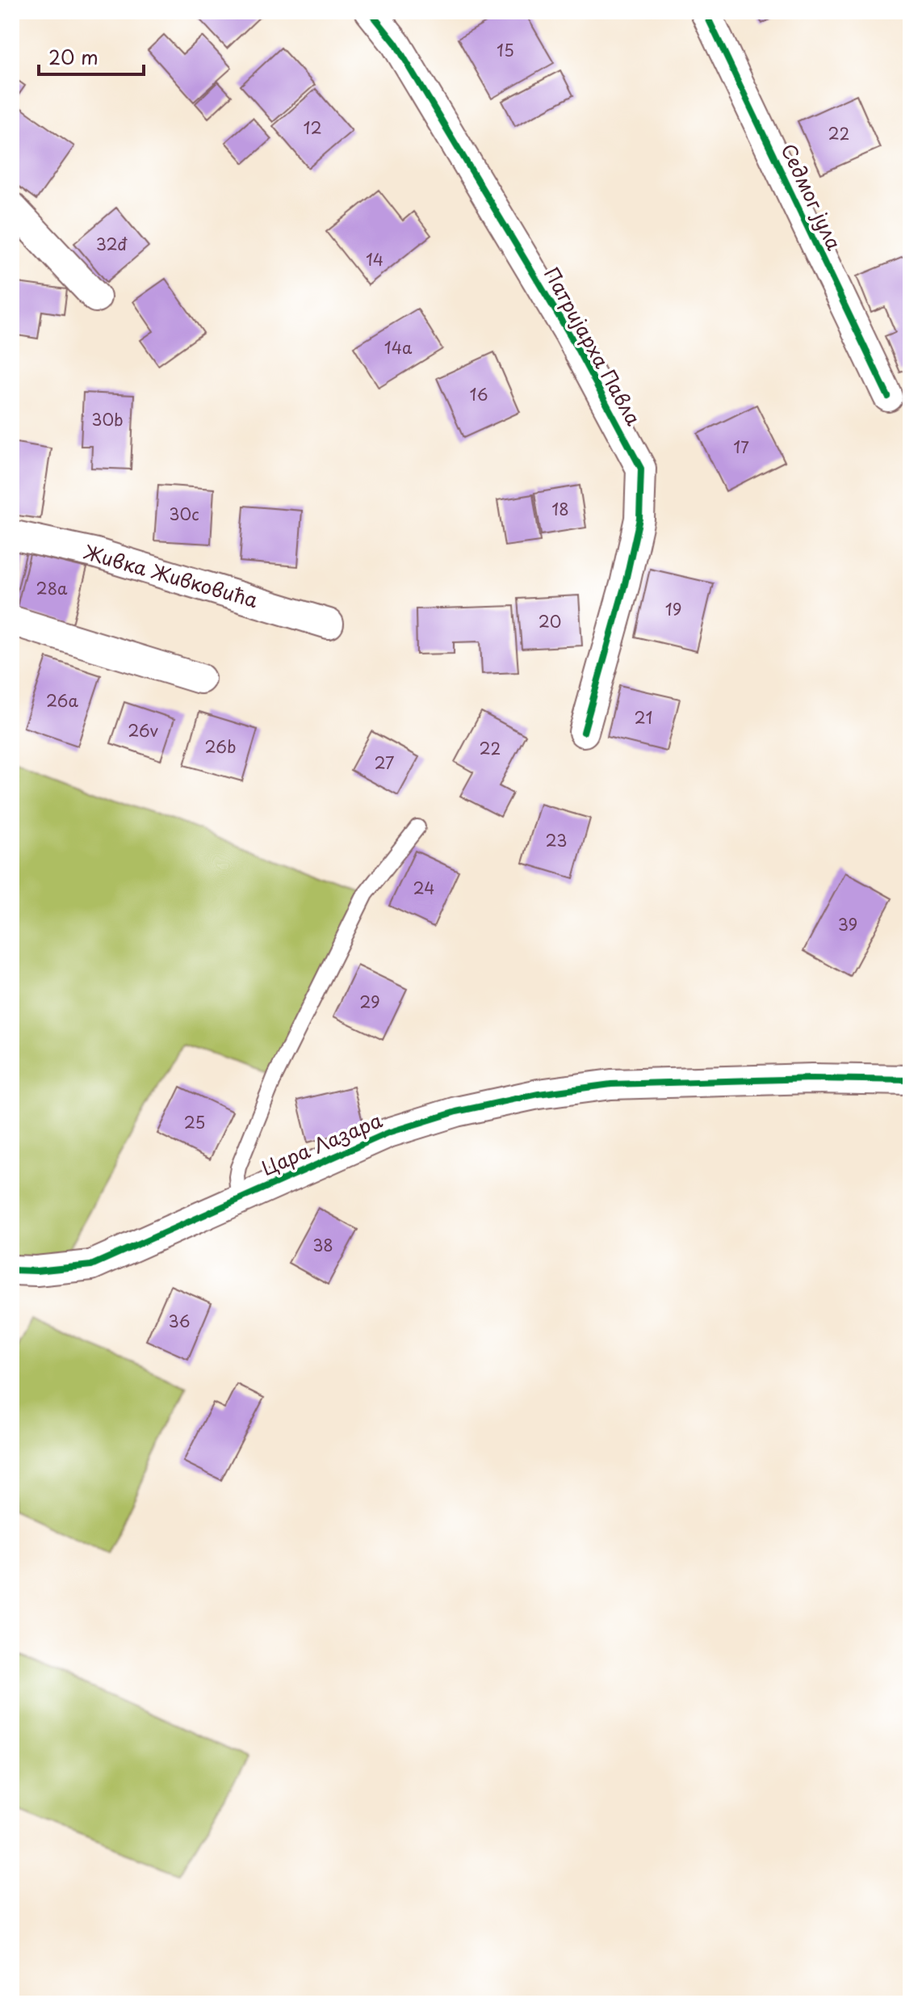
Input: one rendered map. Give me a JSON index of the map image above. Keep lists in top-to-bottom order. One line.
{"streets":{"street":["Седмог јула","Патријарха Павла","Живка Живковића","Цара Лазара"]},"house_numbers":["15","12","22","32đ","14","14a","16","30b","17","18","30c","28a","19","20","26a","21","26v","26b","22","27","23","24","39","29","25","38","36"],"scale_bar":"20 m"}
